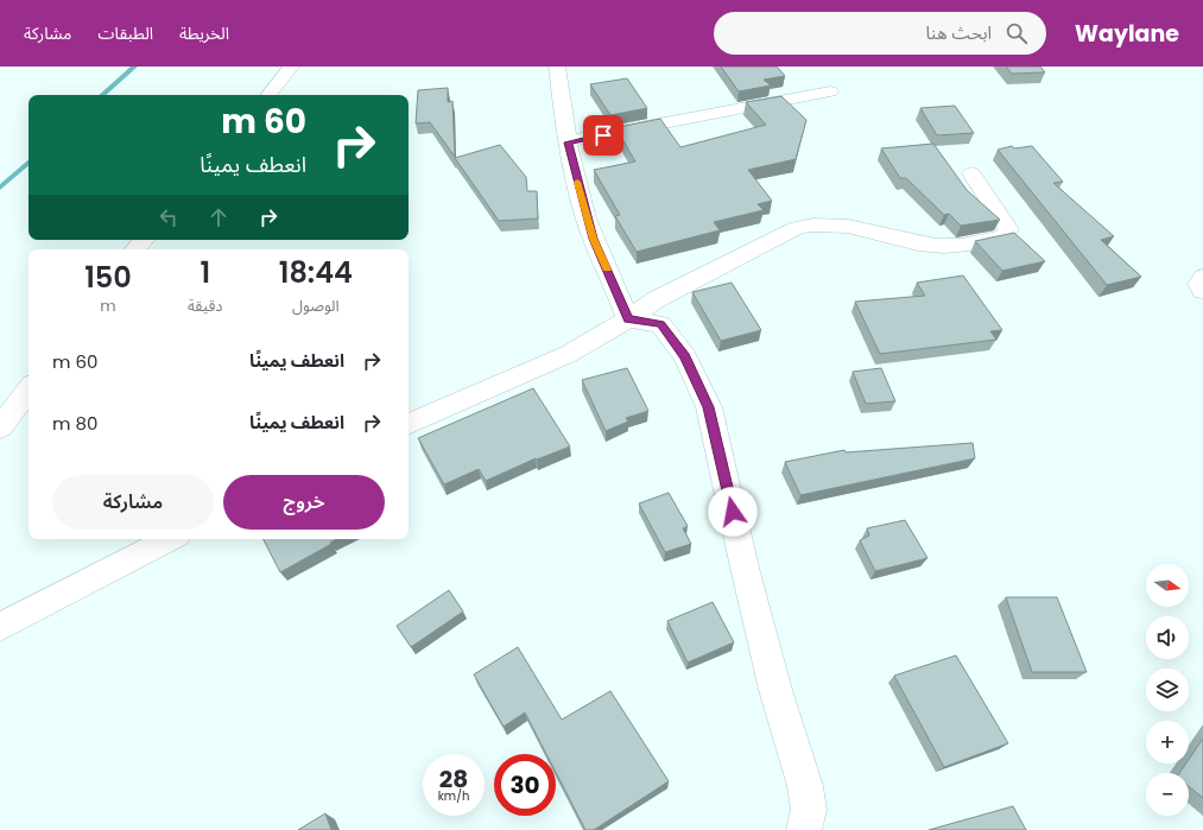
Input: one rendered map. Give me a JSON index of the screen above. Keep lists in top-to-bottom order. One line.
{"north":"right","page":{"header":"Waylane","search":"ابحث هنا","nav":["الخريطة","الطبقات","مشاركة"],"turn":["60 m","انعطف يمينًا"],"eta":["18:44","الوصول","1","دقيقة","150","m"],"list":[{"name":"انعطف يمينًا","value":"60 m"},{"name":"انعطف يمينًا","value":"80 m"}],"buttons":["خروج","مشاركة"],"map_buttons":["+","−"],"speed":"28 km/h","limit":"30"}}
